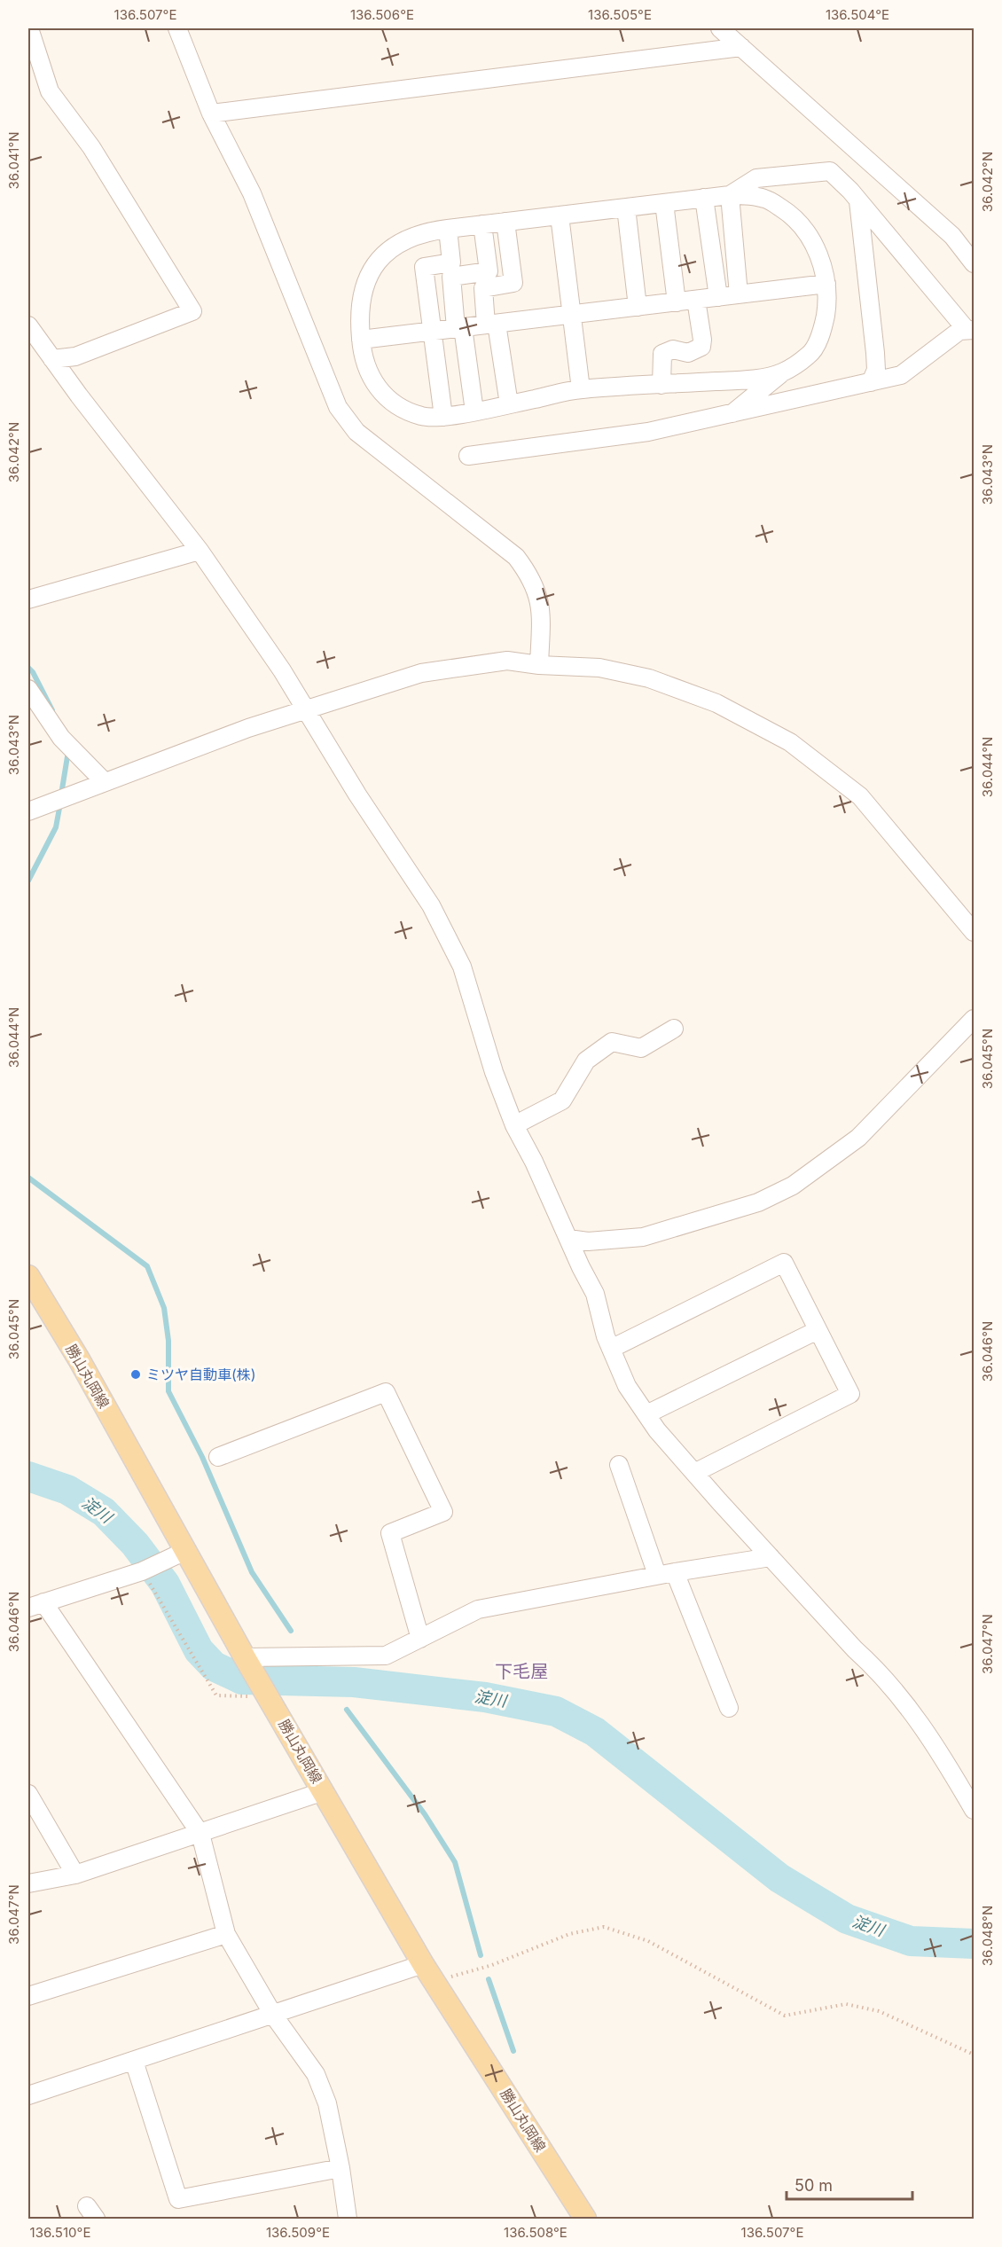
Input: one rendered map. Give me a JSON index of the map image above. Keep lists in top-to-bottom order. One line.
{"streets":{"main road":["勝山丸岡線"]},"districts":["下毛屋"],"water":["淀川"],"places":["ミツヤ自動車(株)"],"scale_bar":"50 m","coordinates":["136.507°E","136.506°E","136.505°E","136.504°E","36.041°N","36.042°N","36.043°N","36.044°N","36.045°N","36.046°N","36.047°N","36.048°N","136.510°E","136.509°E","136.508°E"]}
